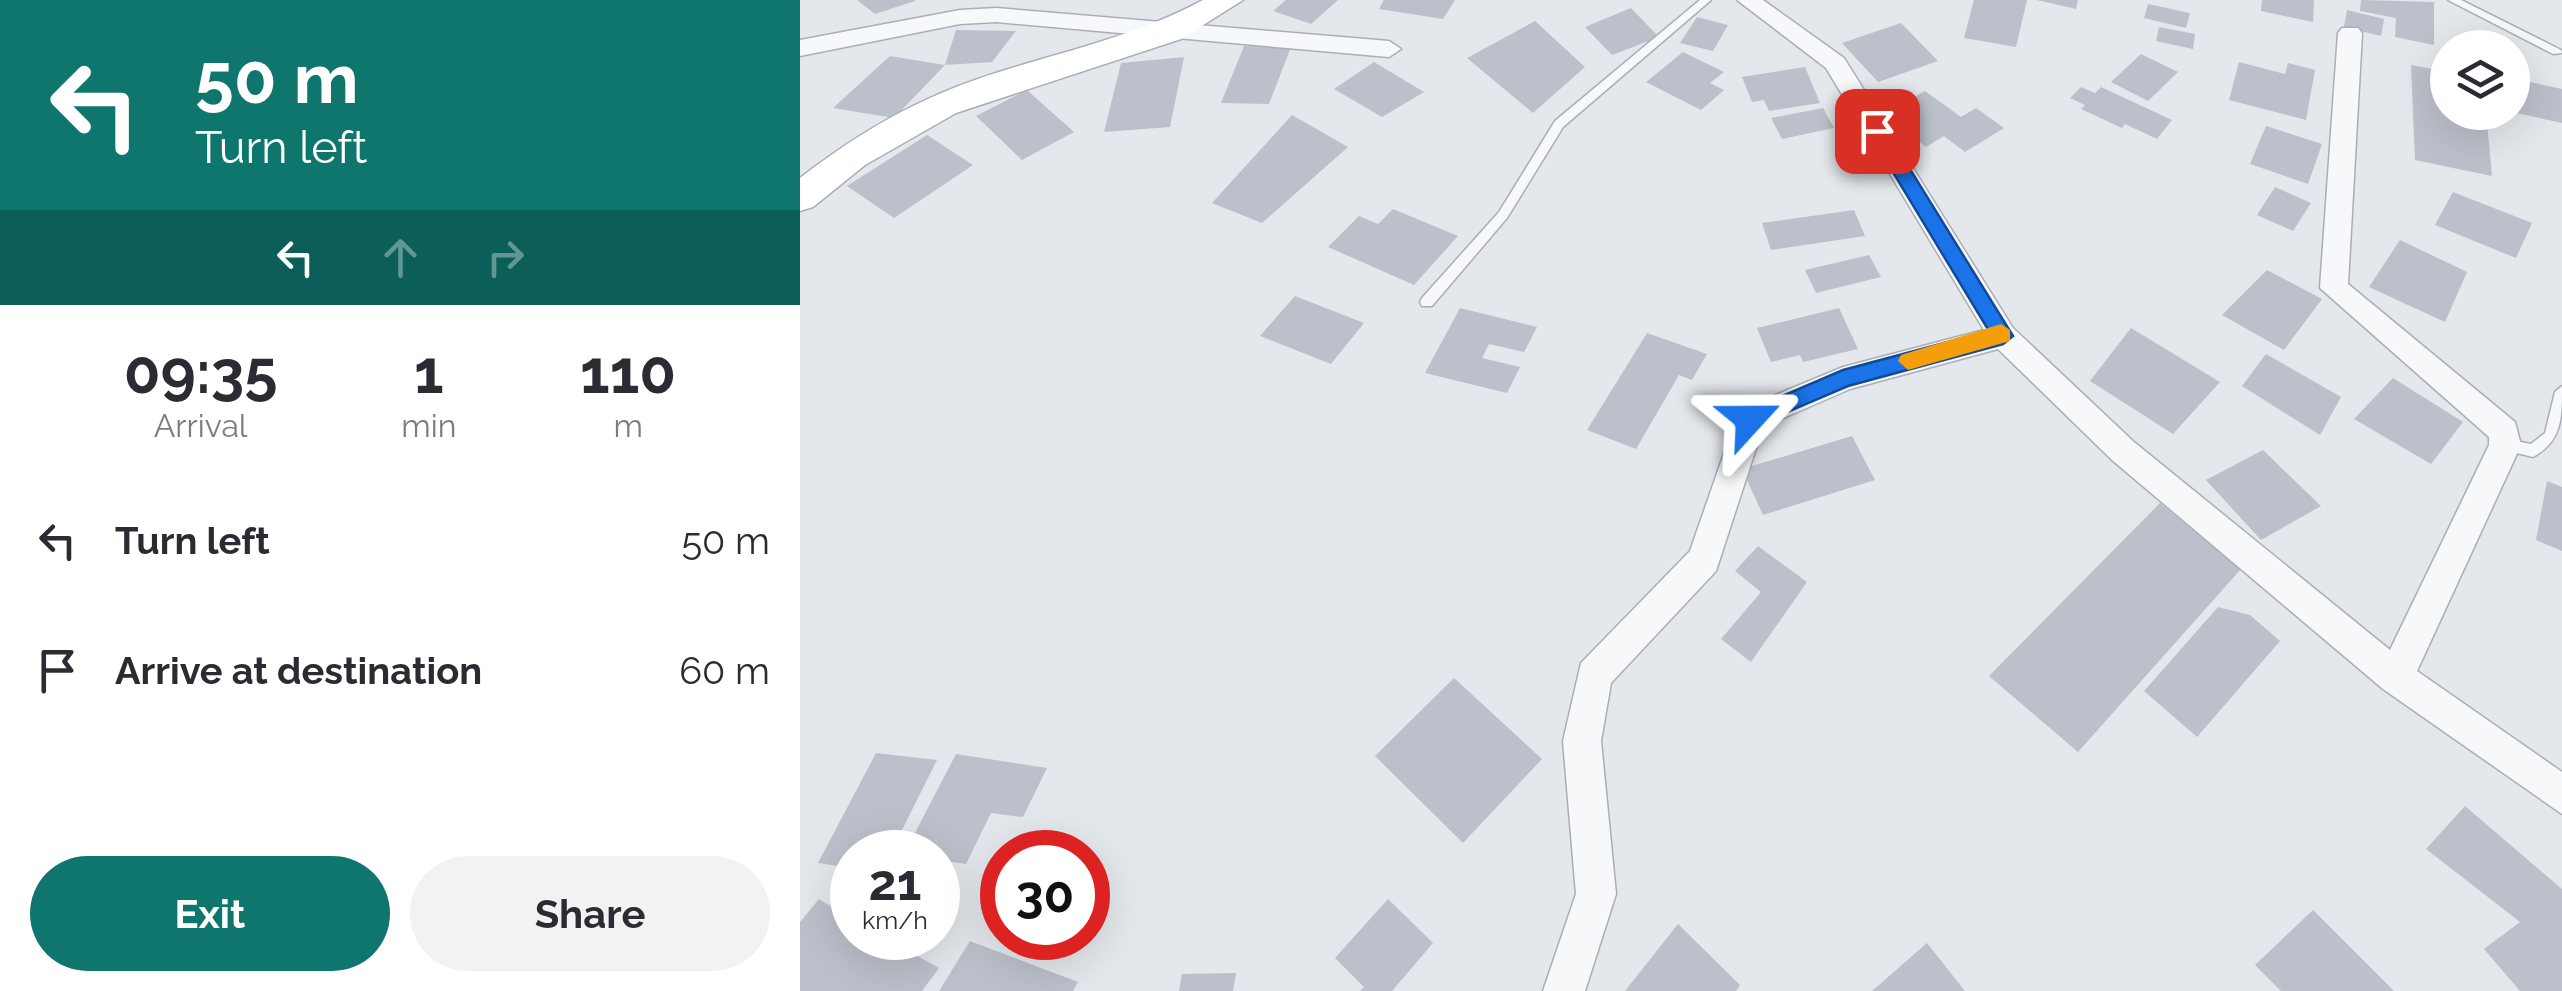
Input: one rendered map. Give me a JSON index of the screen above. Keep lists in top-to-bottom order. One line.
{"page":{"turn":["50 m","Turn left"],"eta":["09:35","Arrival","1","min","110","m"],"list":[{"name":"Turn left","value":"50 m"},{"name":"Arrive at destination","value":"60 m"}],"speed":"21 km/h","limit":"30","buttons":["Exit","Share"]}}
